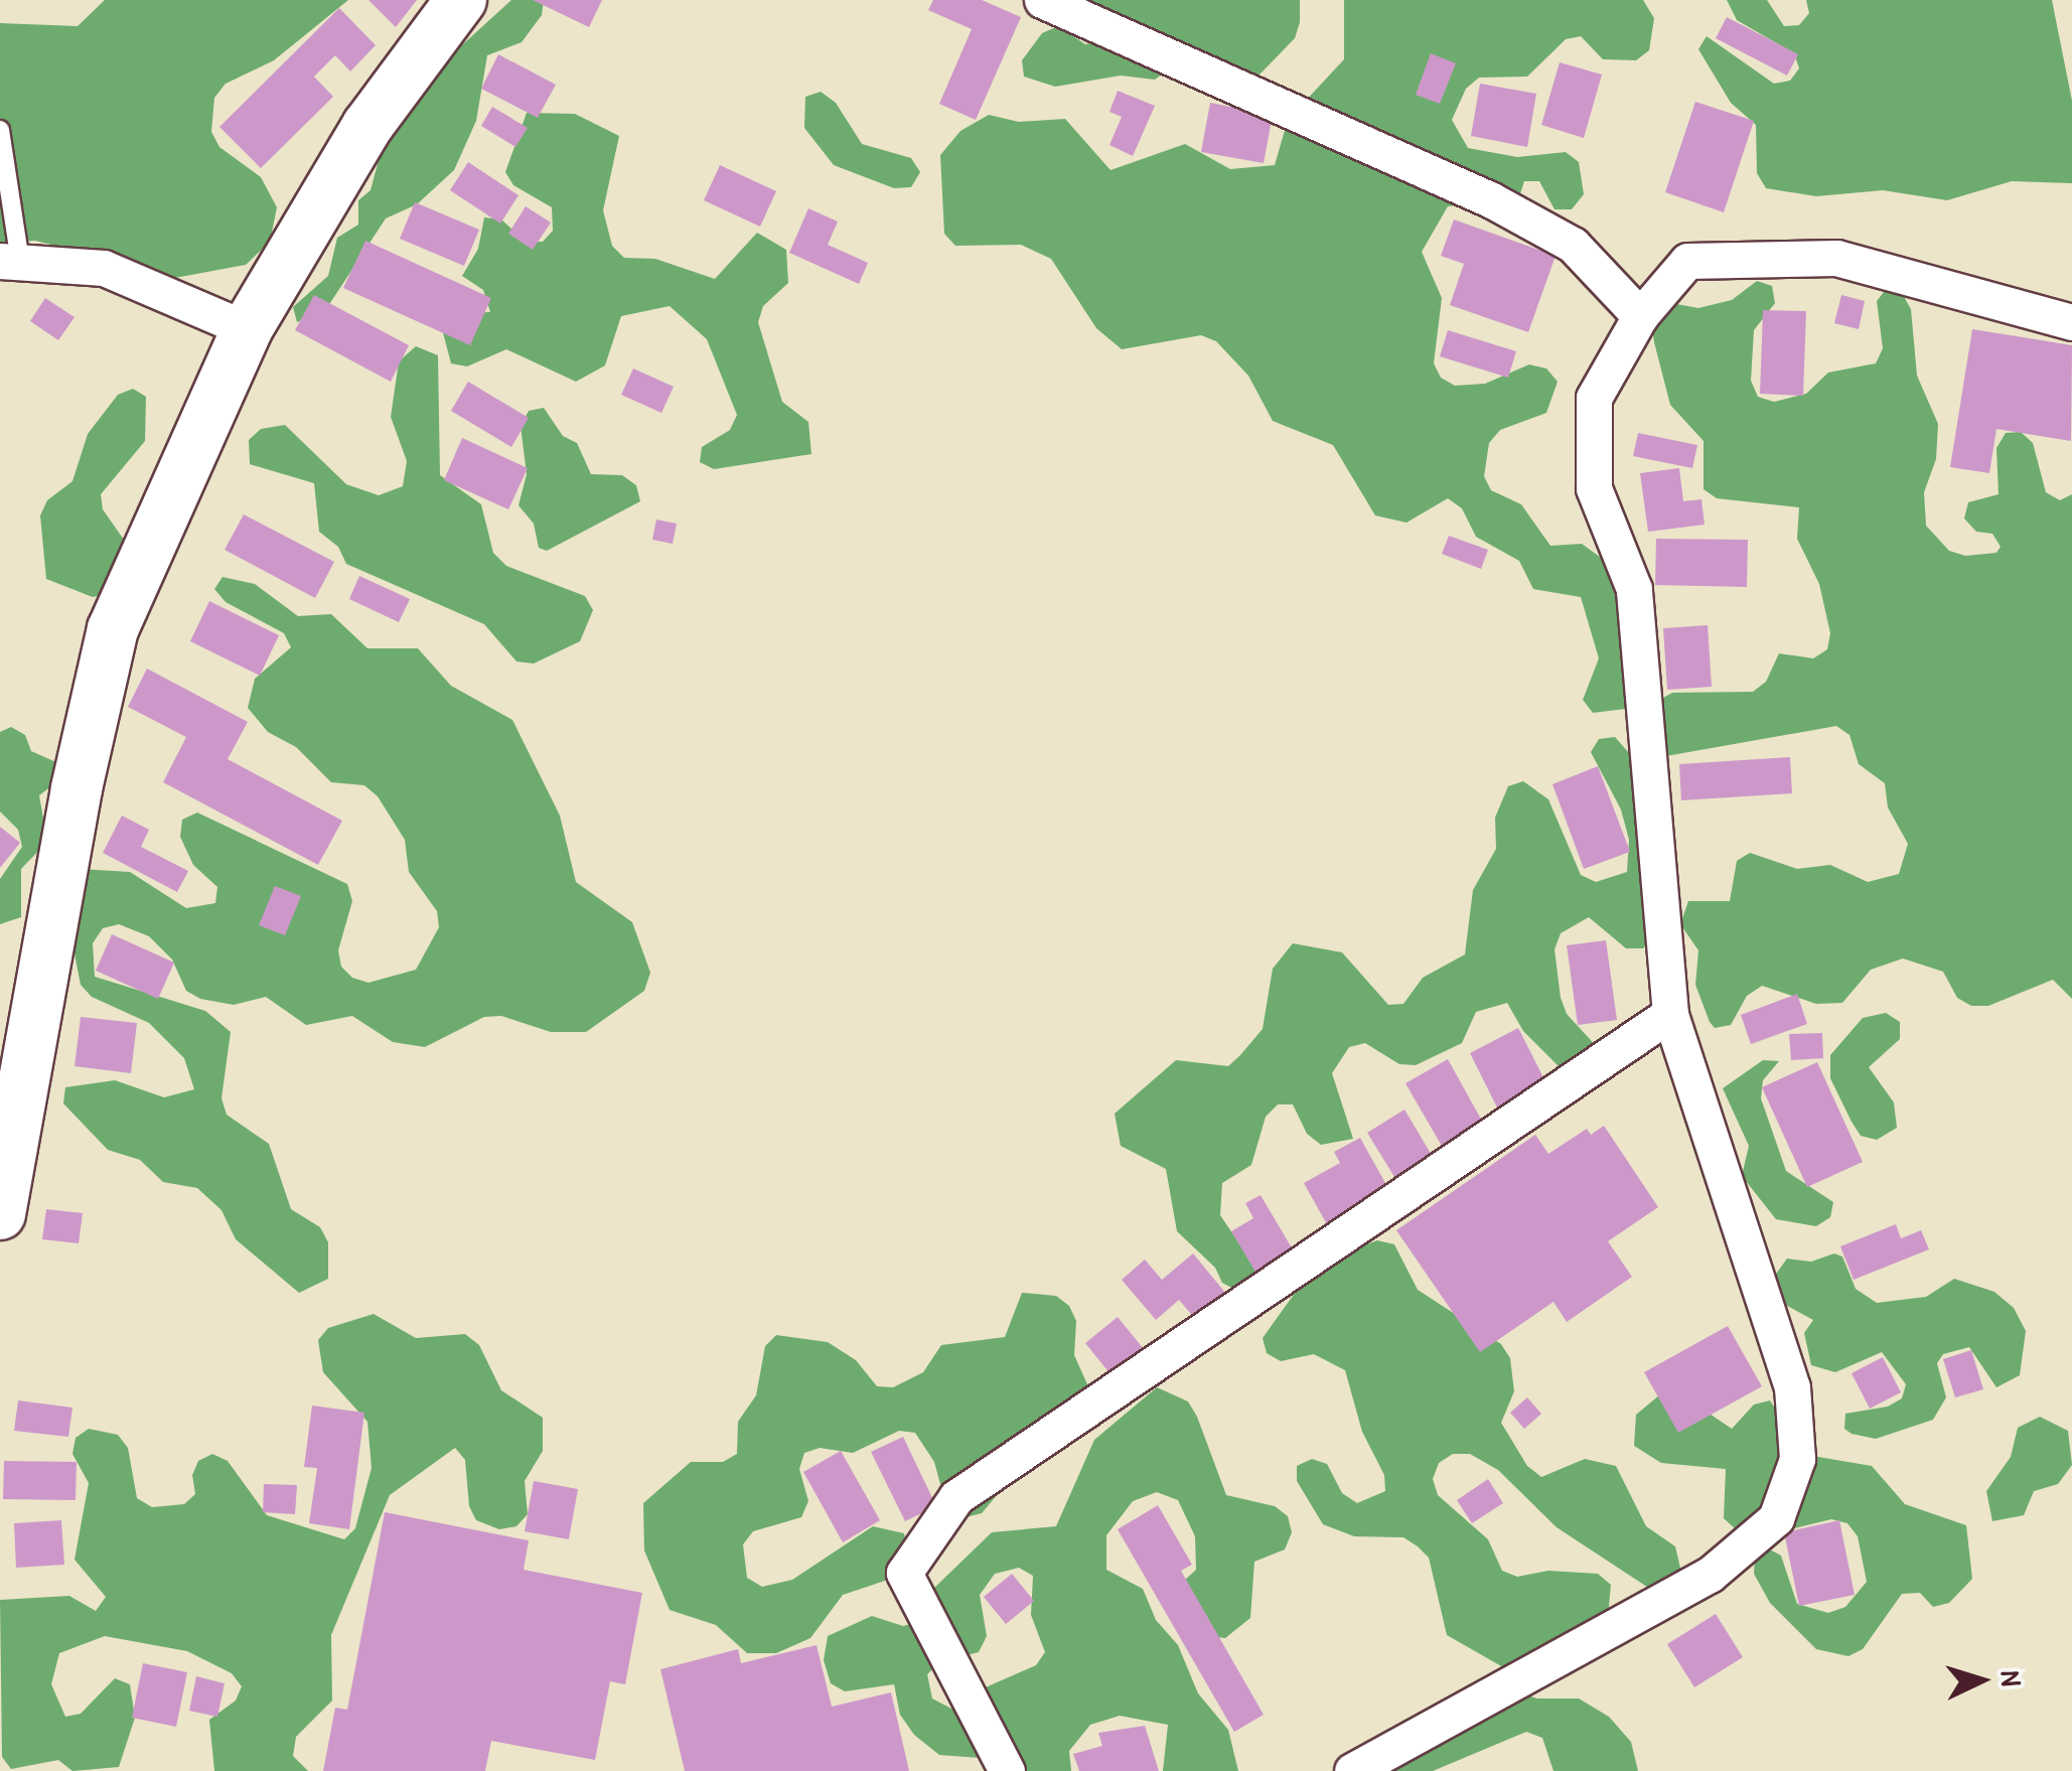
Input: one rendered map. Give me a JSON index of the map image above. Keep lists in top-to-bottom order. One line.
{"north":"right"}
